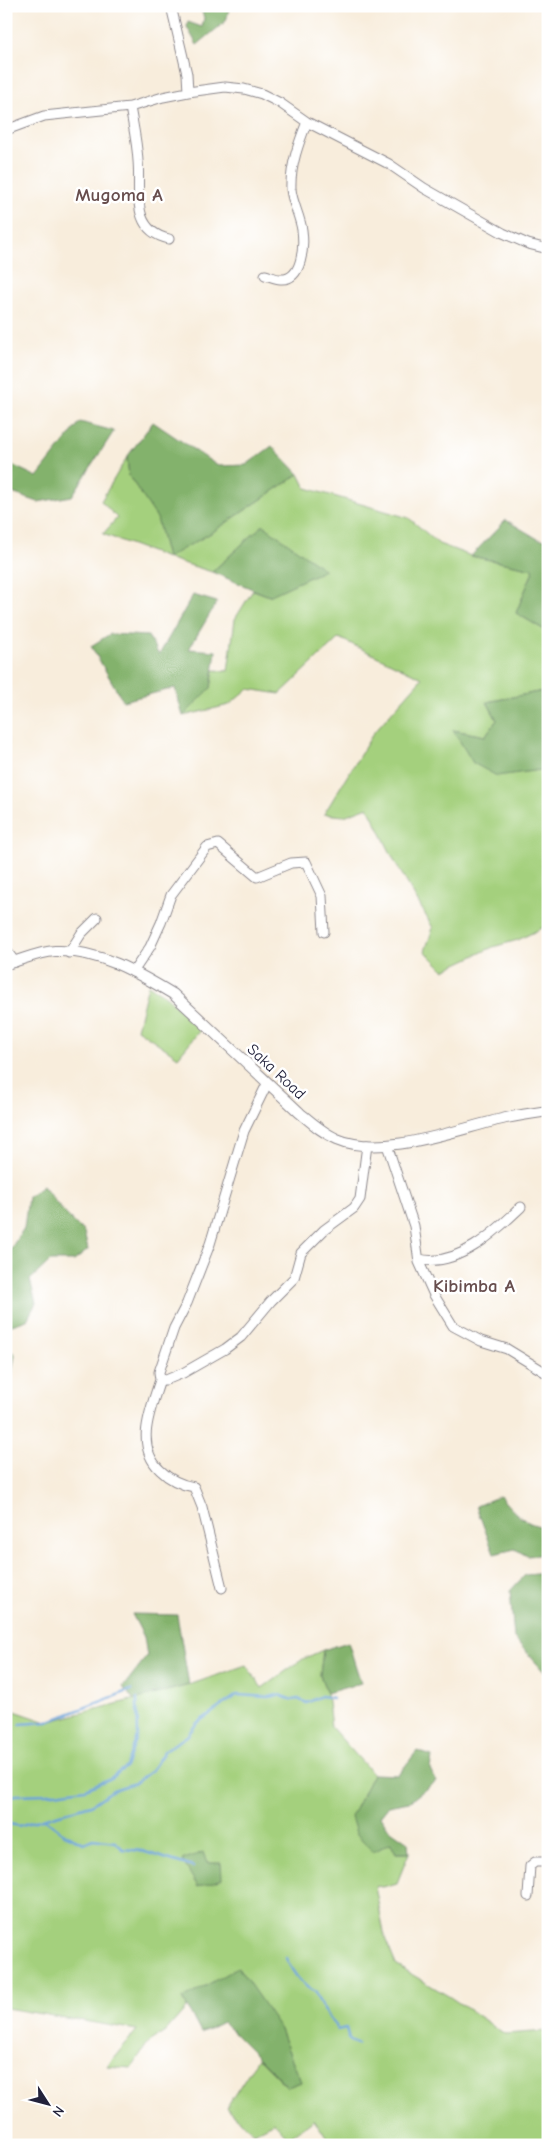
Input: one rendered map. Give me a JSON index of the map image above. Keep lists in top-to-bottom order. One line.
{"streets":{"main road":["Saka Road"]},"districts":["Mugoma A","Kibimba A"],"north":"bottom right"}
